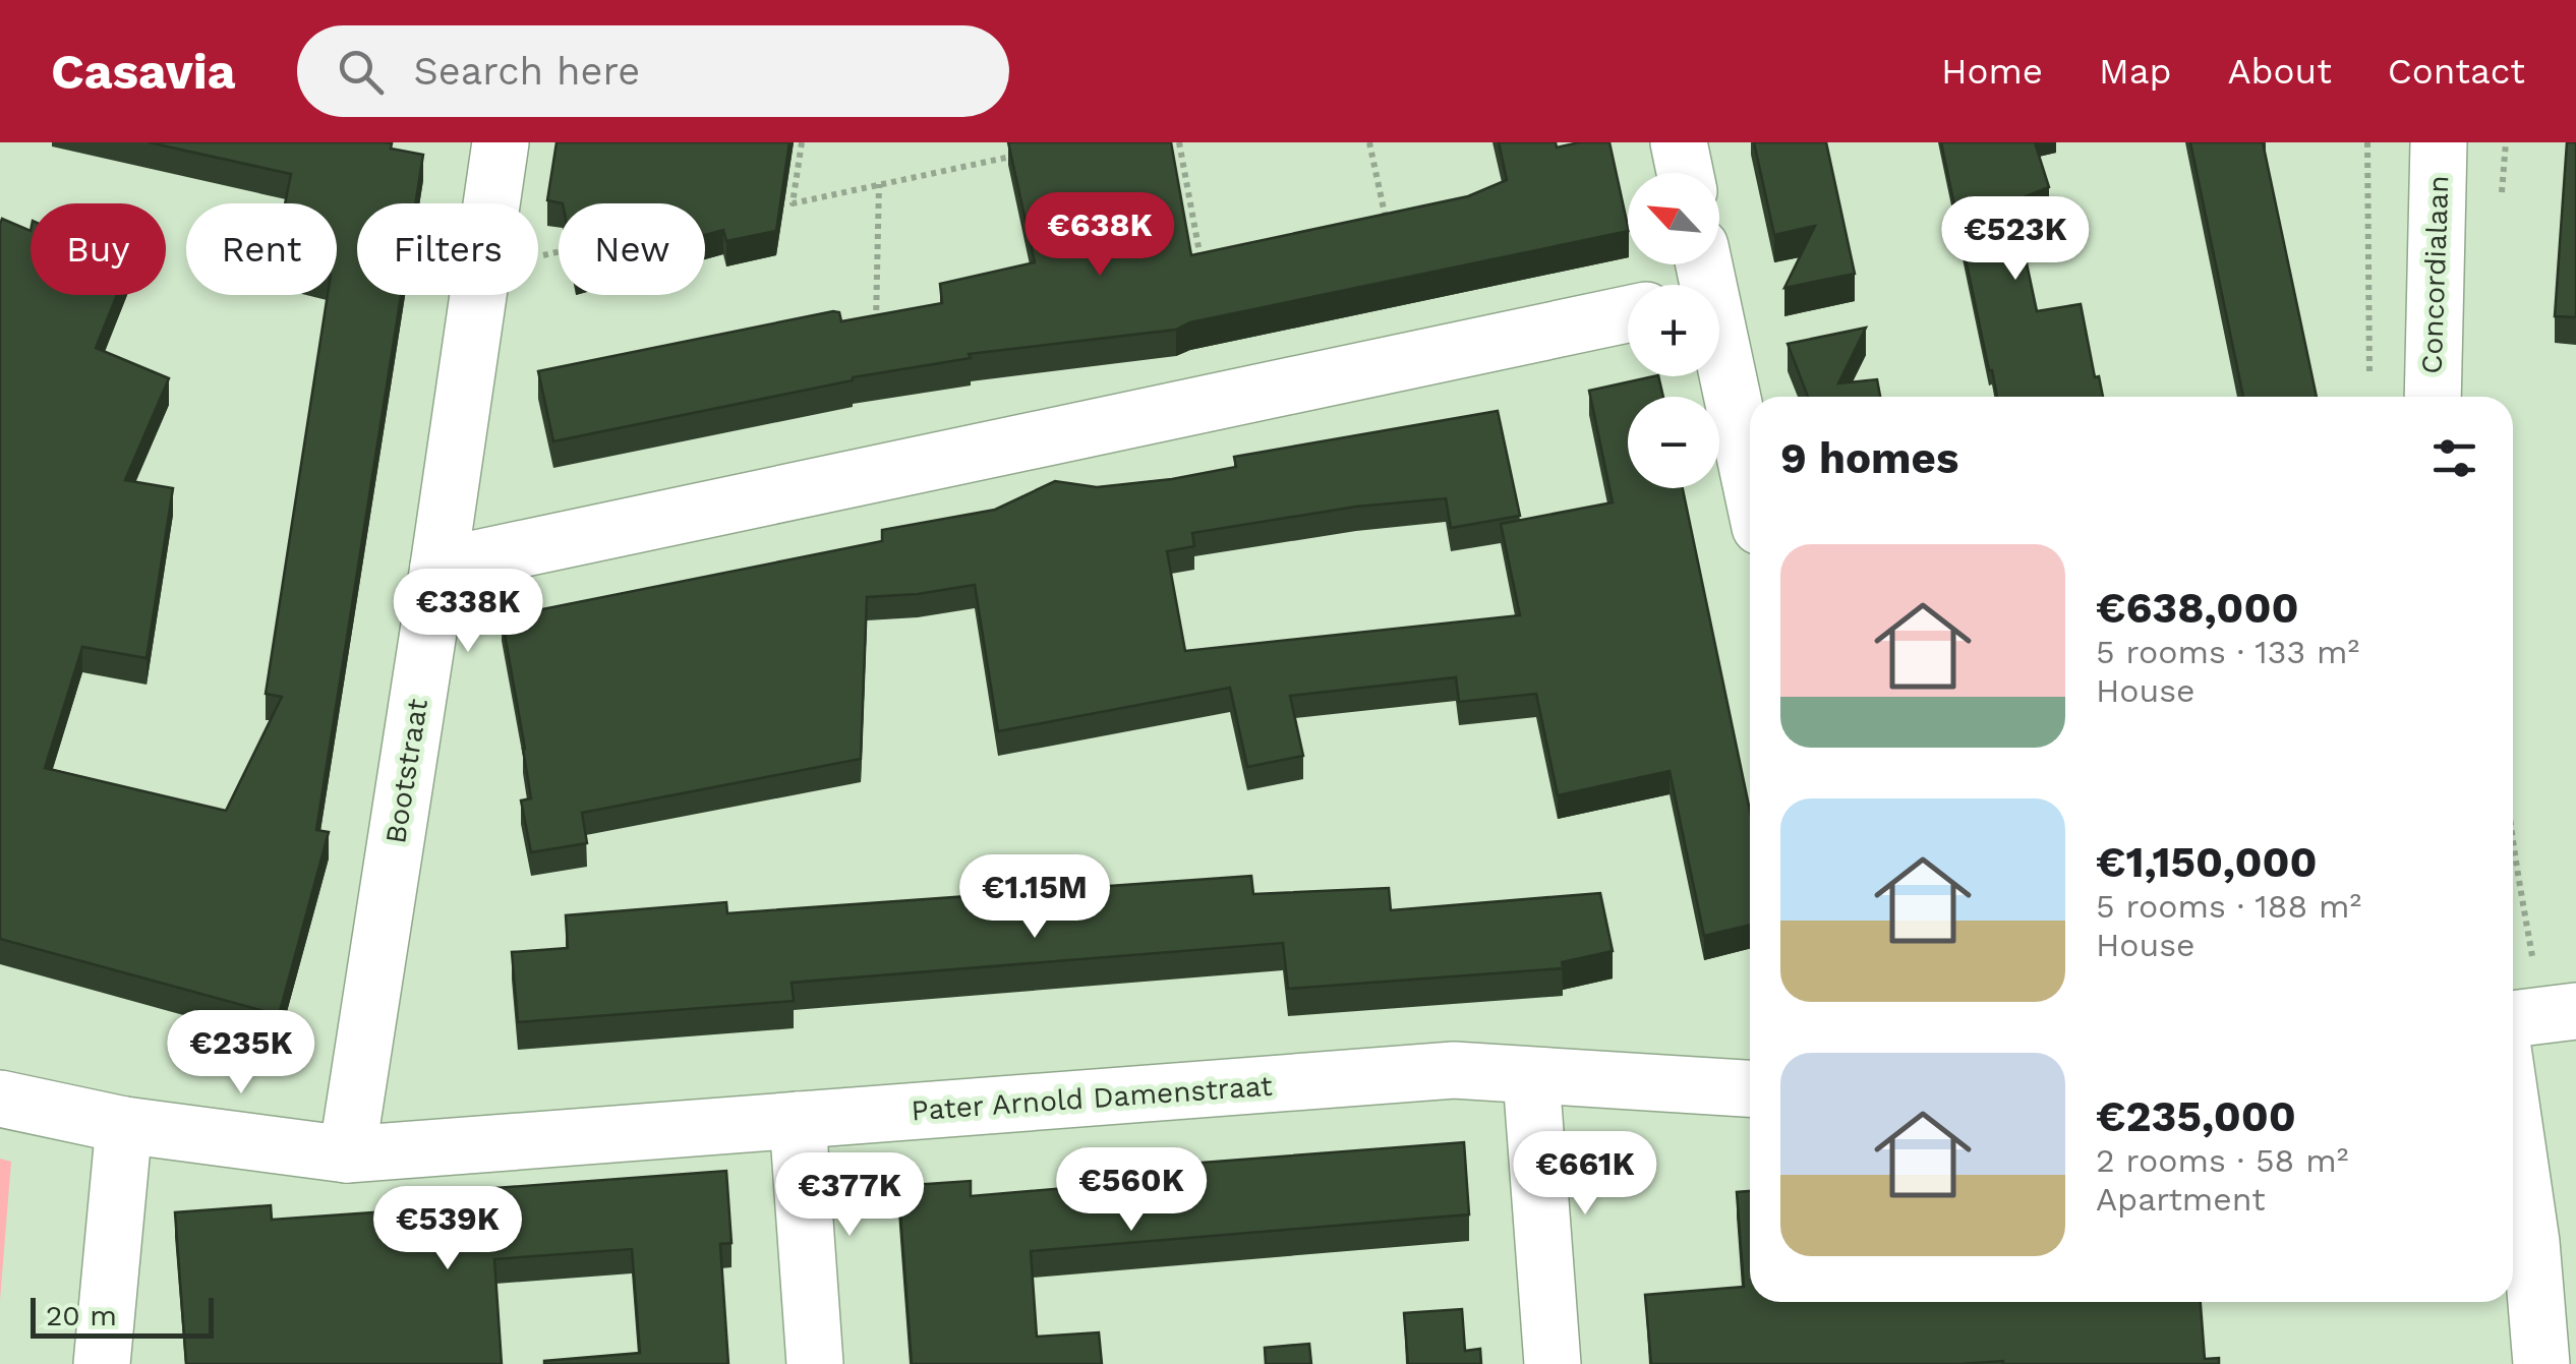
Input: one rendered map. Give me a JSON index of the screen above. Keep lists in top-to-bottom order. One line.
{"streets":{"street":["Concordialaan","Bootstraat","Pater Arnold Damenstraat"]},"crossings":[["Bootstraat","Pater Arnold Damenstraat"]],"scale_bar":"20 m","north":"top left","page":{"header":"Casavia","search":"Search here","nav":["Home","Map","About","Contact"],"map_buttons":["+","−"],"price":["€638K","€523K","€338K","€1.15M","€235K","€661K","€560K","€377K","€539K"],"chip":["Buy","Rent","Filters","New"],"heading":"9 homes","list":[{"name":"€638,000","note":"5 rooms · 133 m² · House"},{"name":"€1,150,000","note":"5 rooms · 188 m² · House"},{"name":"€235,000","note":"2 rooms · 58 m² · Apartment"}],"scale":"20 m"}}
